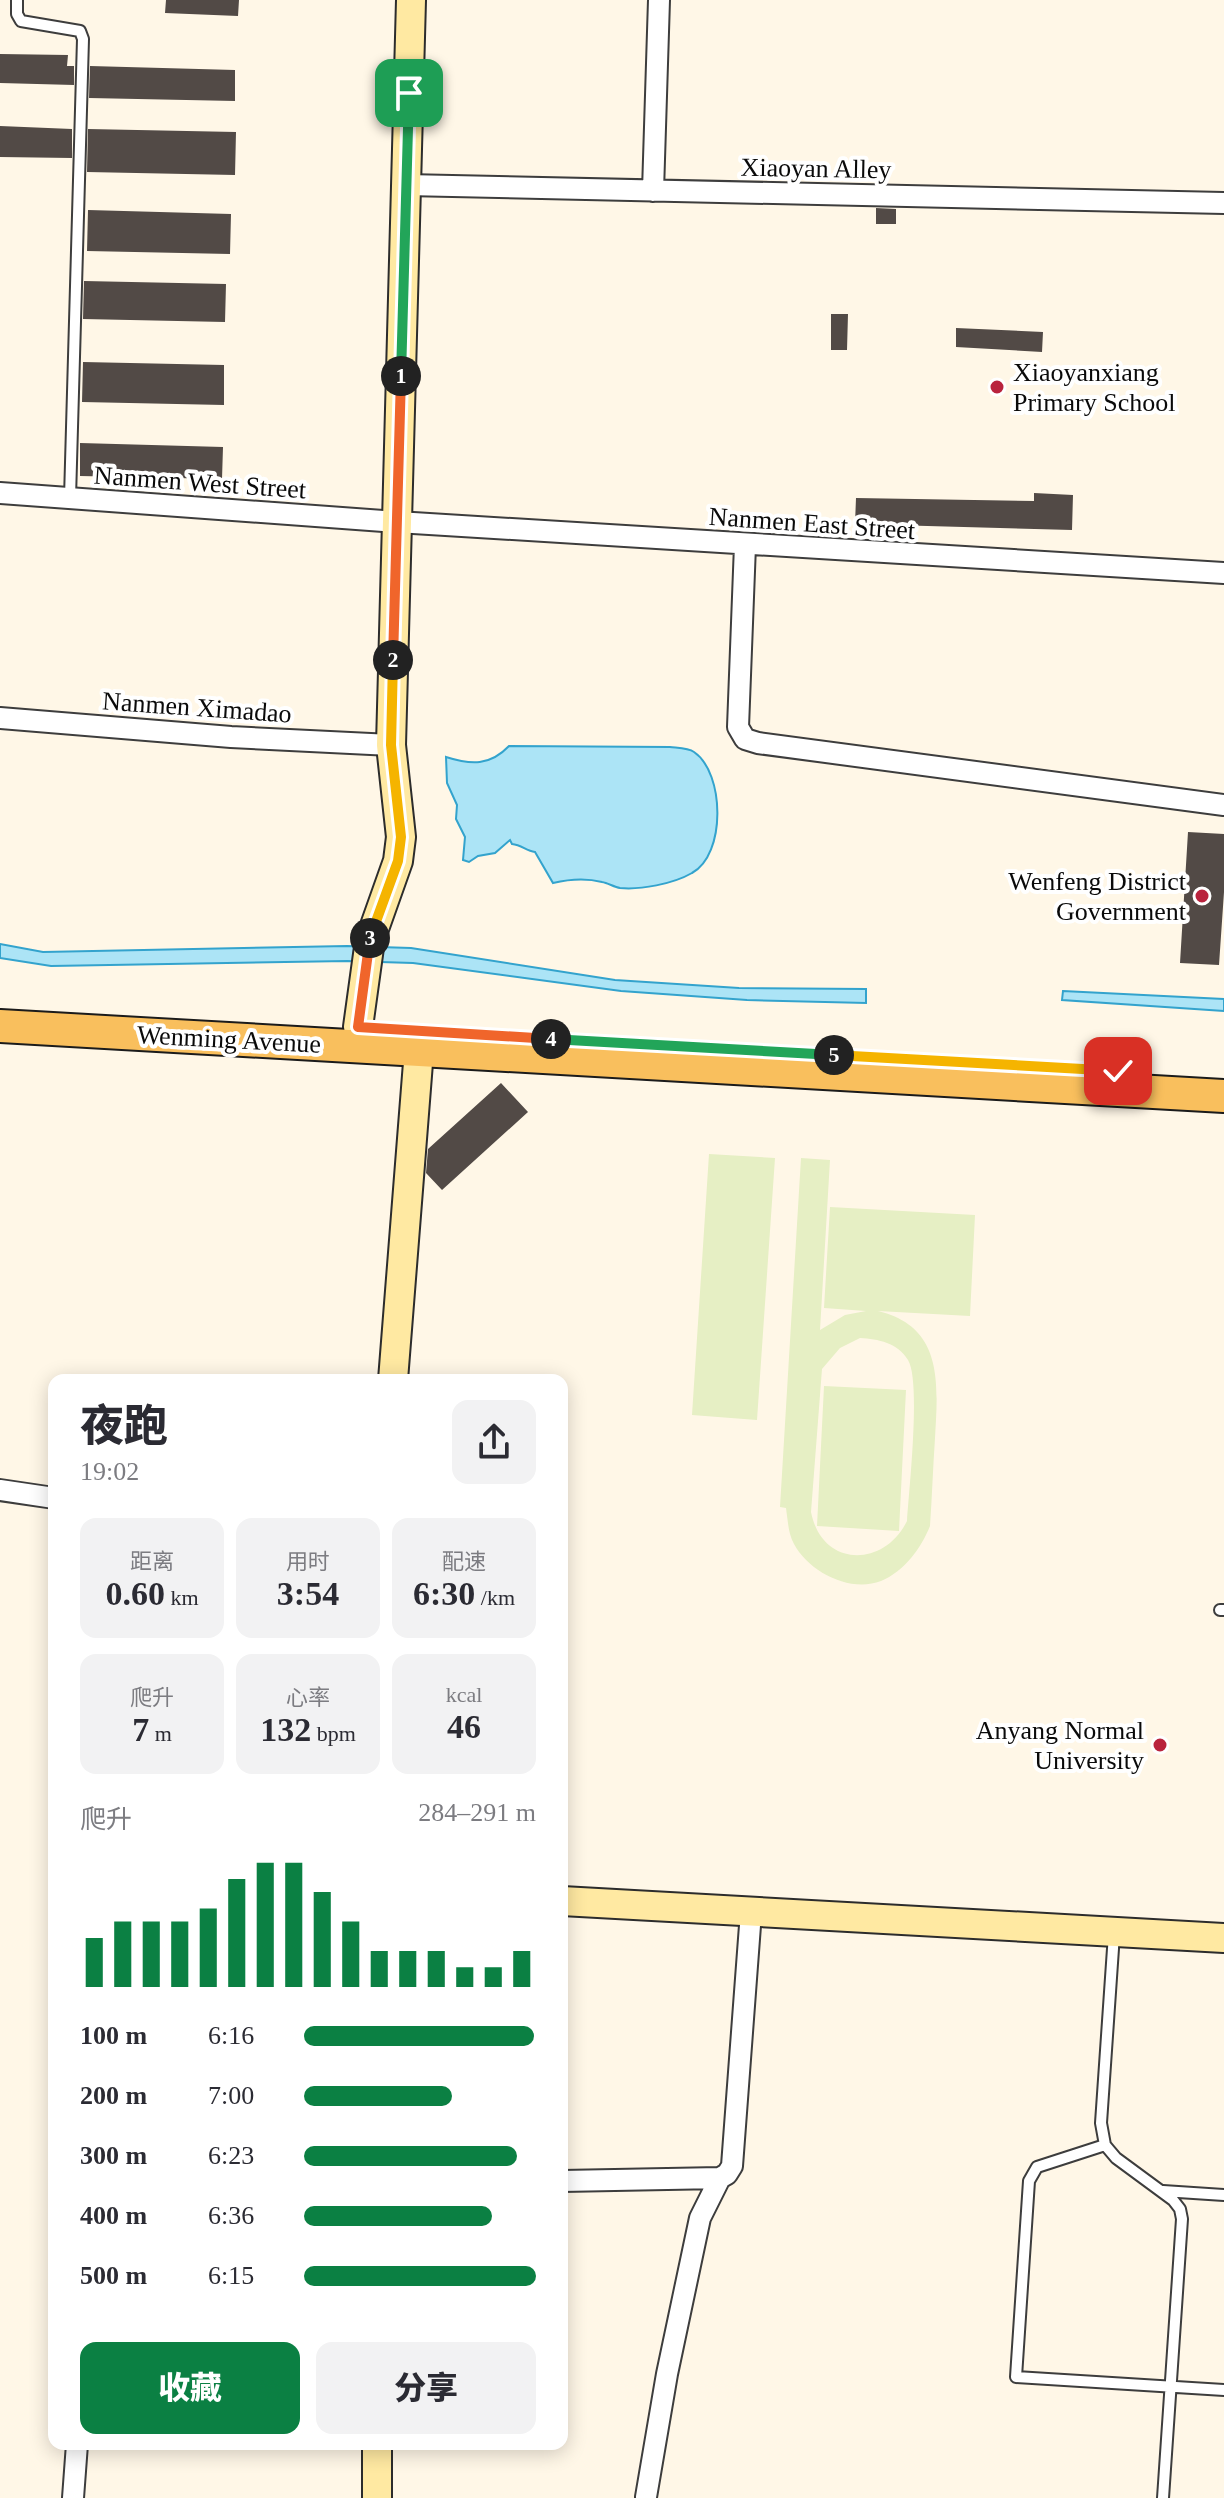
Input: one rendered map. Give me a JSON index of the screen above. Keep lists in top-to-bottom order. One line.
{"streets":{"main road":["Wenming Avenue"],"street":["Xiaoyan Alley","Nanmen West Street","Nanmen East Street","Nanmen Ximadao"]},"crossings":[["Nanmen West Street","Nanmen East Street"]],"places":["Xiaoyanxiang Primary School","Wenfeng District Government","Anyang Normal University"],"page":{"pins":["1","2","3","4","5"],"heading":["夜跑","19:02"],"stats":[["距离","0.60 km"],["用时","3:54"],["配速","6:30 /km"],["爬升","7 m"],["心率","132 bpm"],["kcal","46"]],"chart":["爬升","284–291 m"],"list":[{"name":"100 m","note":"6:16"},{"name":"200 m","note":"7:00"},{"name":"300 m","note":"6:23"},{"name":"400 m","note":"6:36"},{"name":"500 m","note":"6:15"}],"buttons":["收藏","分享"]}}
